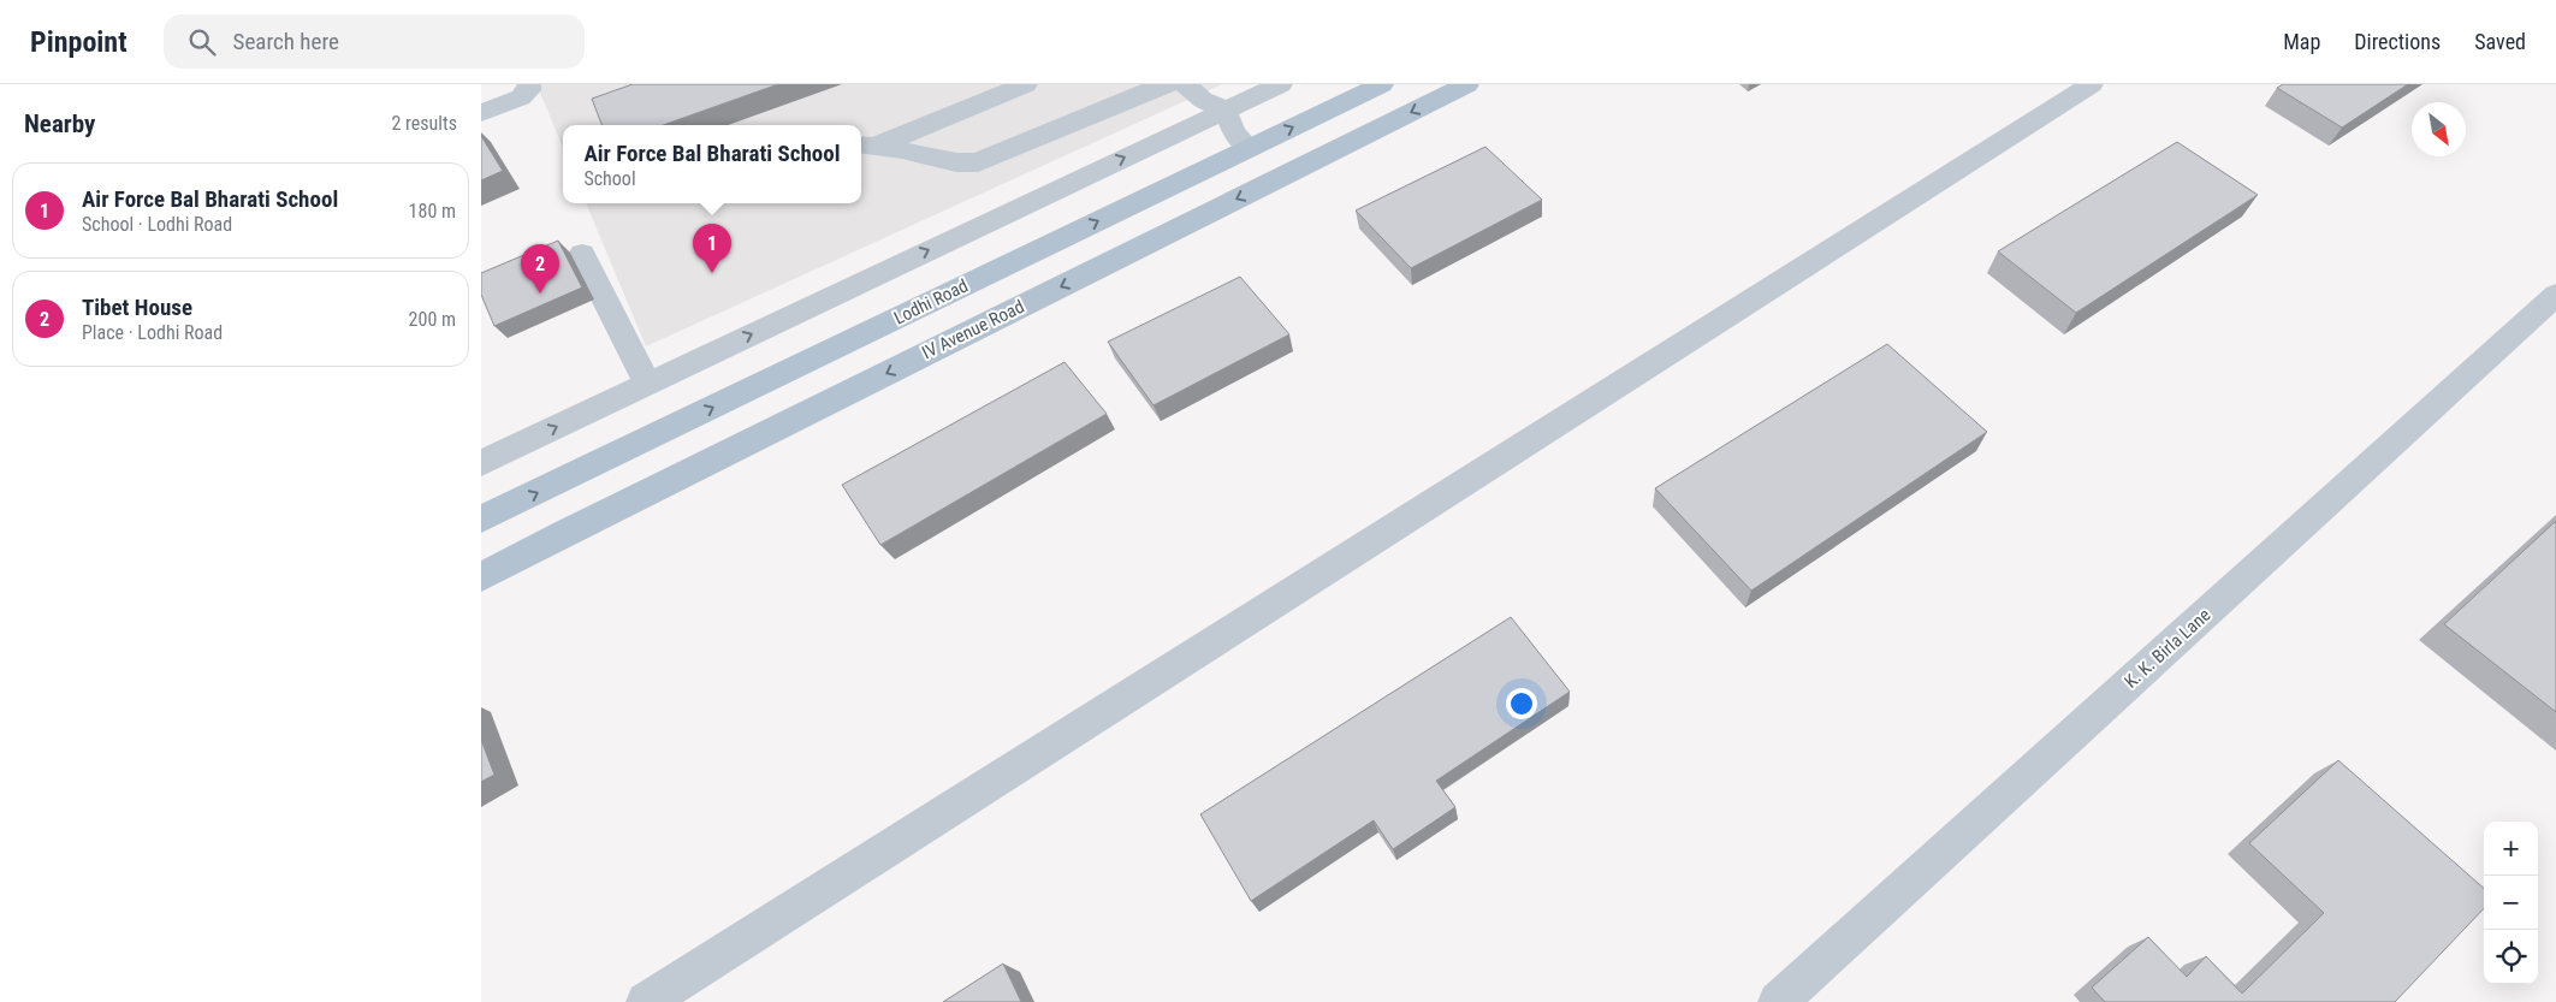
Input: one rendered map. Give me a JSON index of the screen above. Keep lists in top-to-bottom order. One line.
{"streets":{"main road":["Lodhi Road","IV Avenue Road"],"street":["K. K. Birla Lane"]},"one_way":["Lodhi Road","IV Avenue Road"],"north":"bottom right","page":{"header":"Pinpoint","search":"Search here","nav":["Map","Directions","Saved"],"heading":["Nearby","2 results"],"popup":["Air Force Bal Bharati School","School"],"list":[{"mark":"1","name":"Air Force Bal Bharati School","note":"School · Lodhi Road","value":"180 m"},{"mark":"2","name":"Tibet House","note":"Place · Lodhi Road","value":"200 m"}],"pins":["1","2"],"map_buttons":["+","−"]}}
